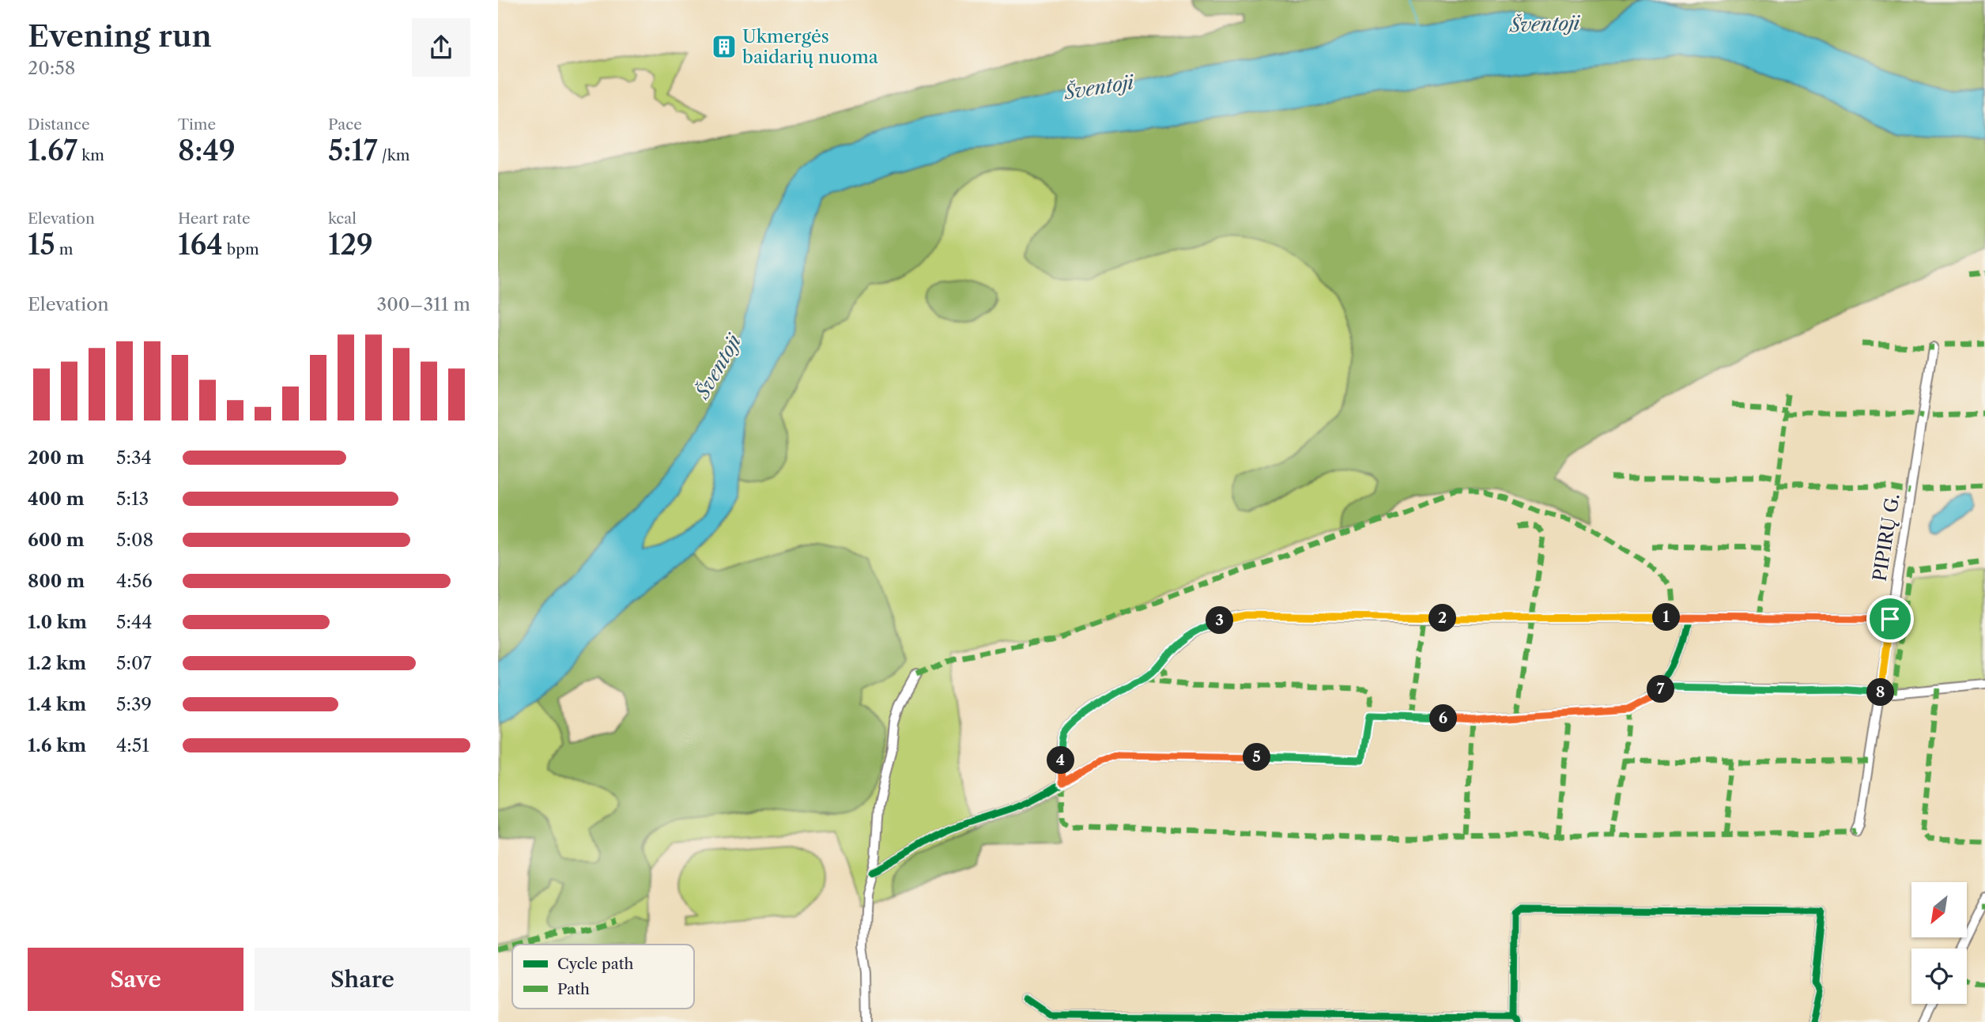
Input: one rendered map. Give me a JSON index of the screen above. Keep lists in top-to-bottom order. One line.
{"streets":{"street":["PIPIRŲ G."]},"water":["Šventoji"],"places":{"building":["Ukmergės baidarių nuoma"]},"legend":["Cycle path","Path"],"north":"bottom left","page":{"heading":["Evening run","20:58"],"stats":[["Distance","1.67 km"],["Time","8:49"],["Pace","5:17 /km"],["Elevation","15 m"],["Heart rate","164 bpm"],["kcal","129"]],"chart":["Elevation","300–311 m"],"list":[{"name":"200 m","note":"5:34"},{"name":"400 m","note":"5:13"},{"name":"600 m","note":"5:08"},{"name":"800 m","note":"4:56"},{"name":"1.0 km","note":"5:44"},{"name":"1.2 km","note":"5:07"},{"name":"1.4 km","note":"5:39"},{"name":"1.6 km","note":"4:51"}],"pins":["1","2","3","7","8","6","5","4"],"buttons":["Save","Share"]}}
